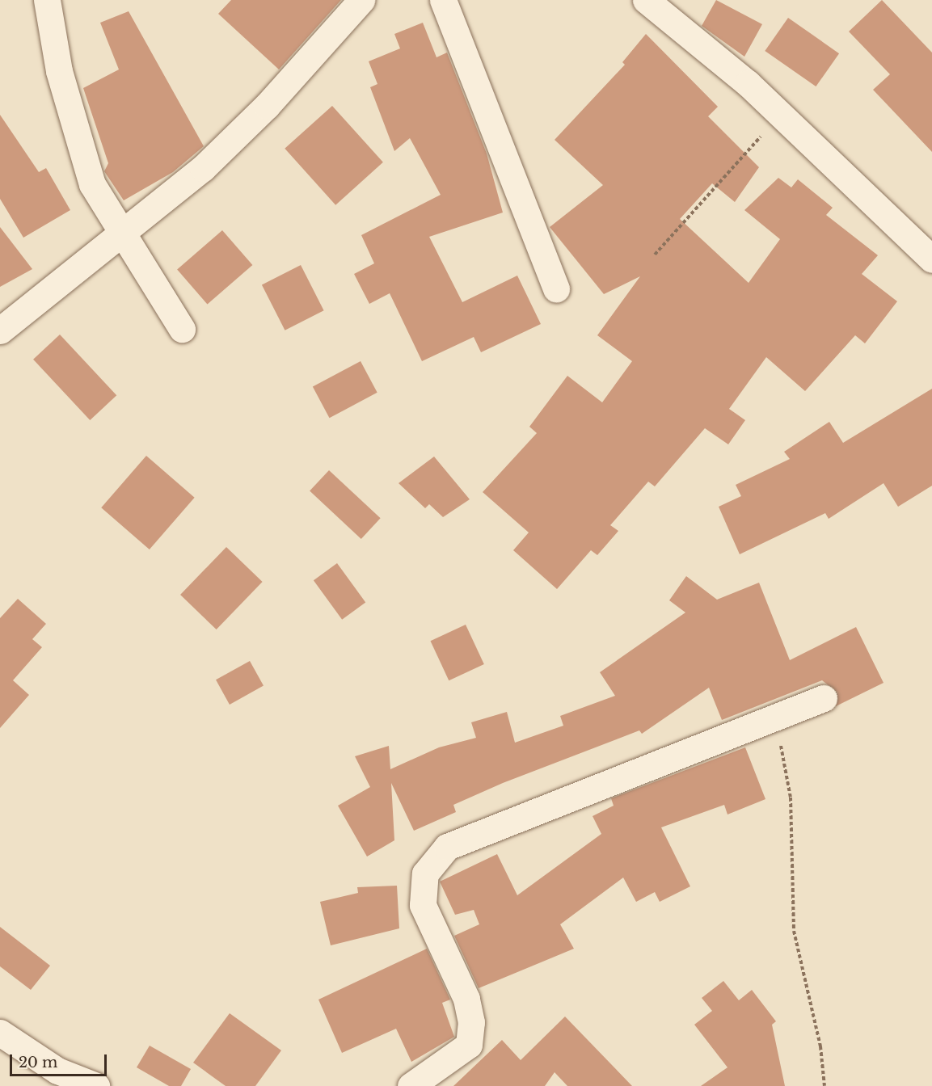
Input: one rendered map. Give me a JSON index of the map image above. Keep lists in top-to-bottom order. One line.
{"scale_bar":"20 m"}
